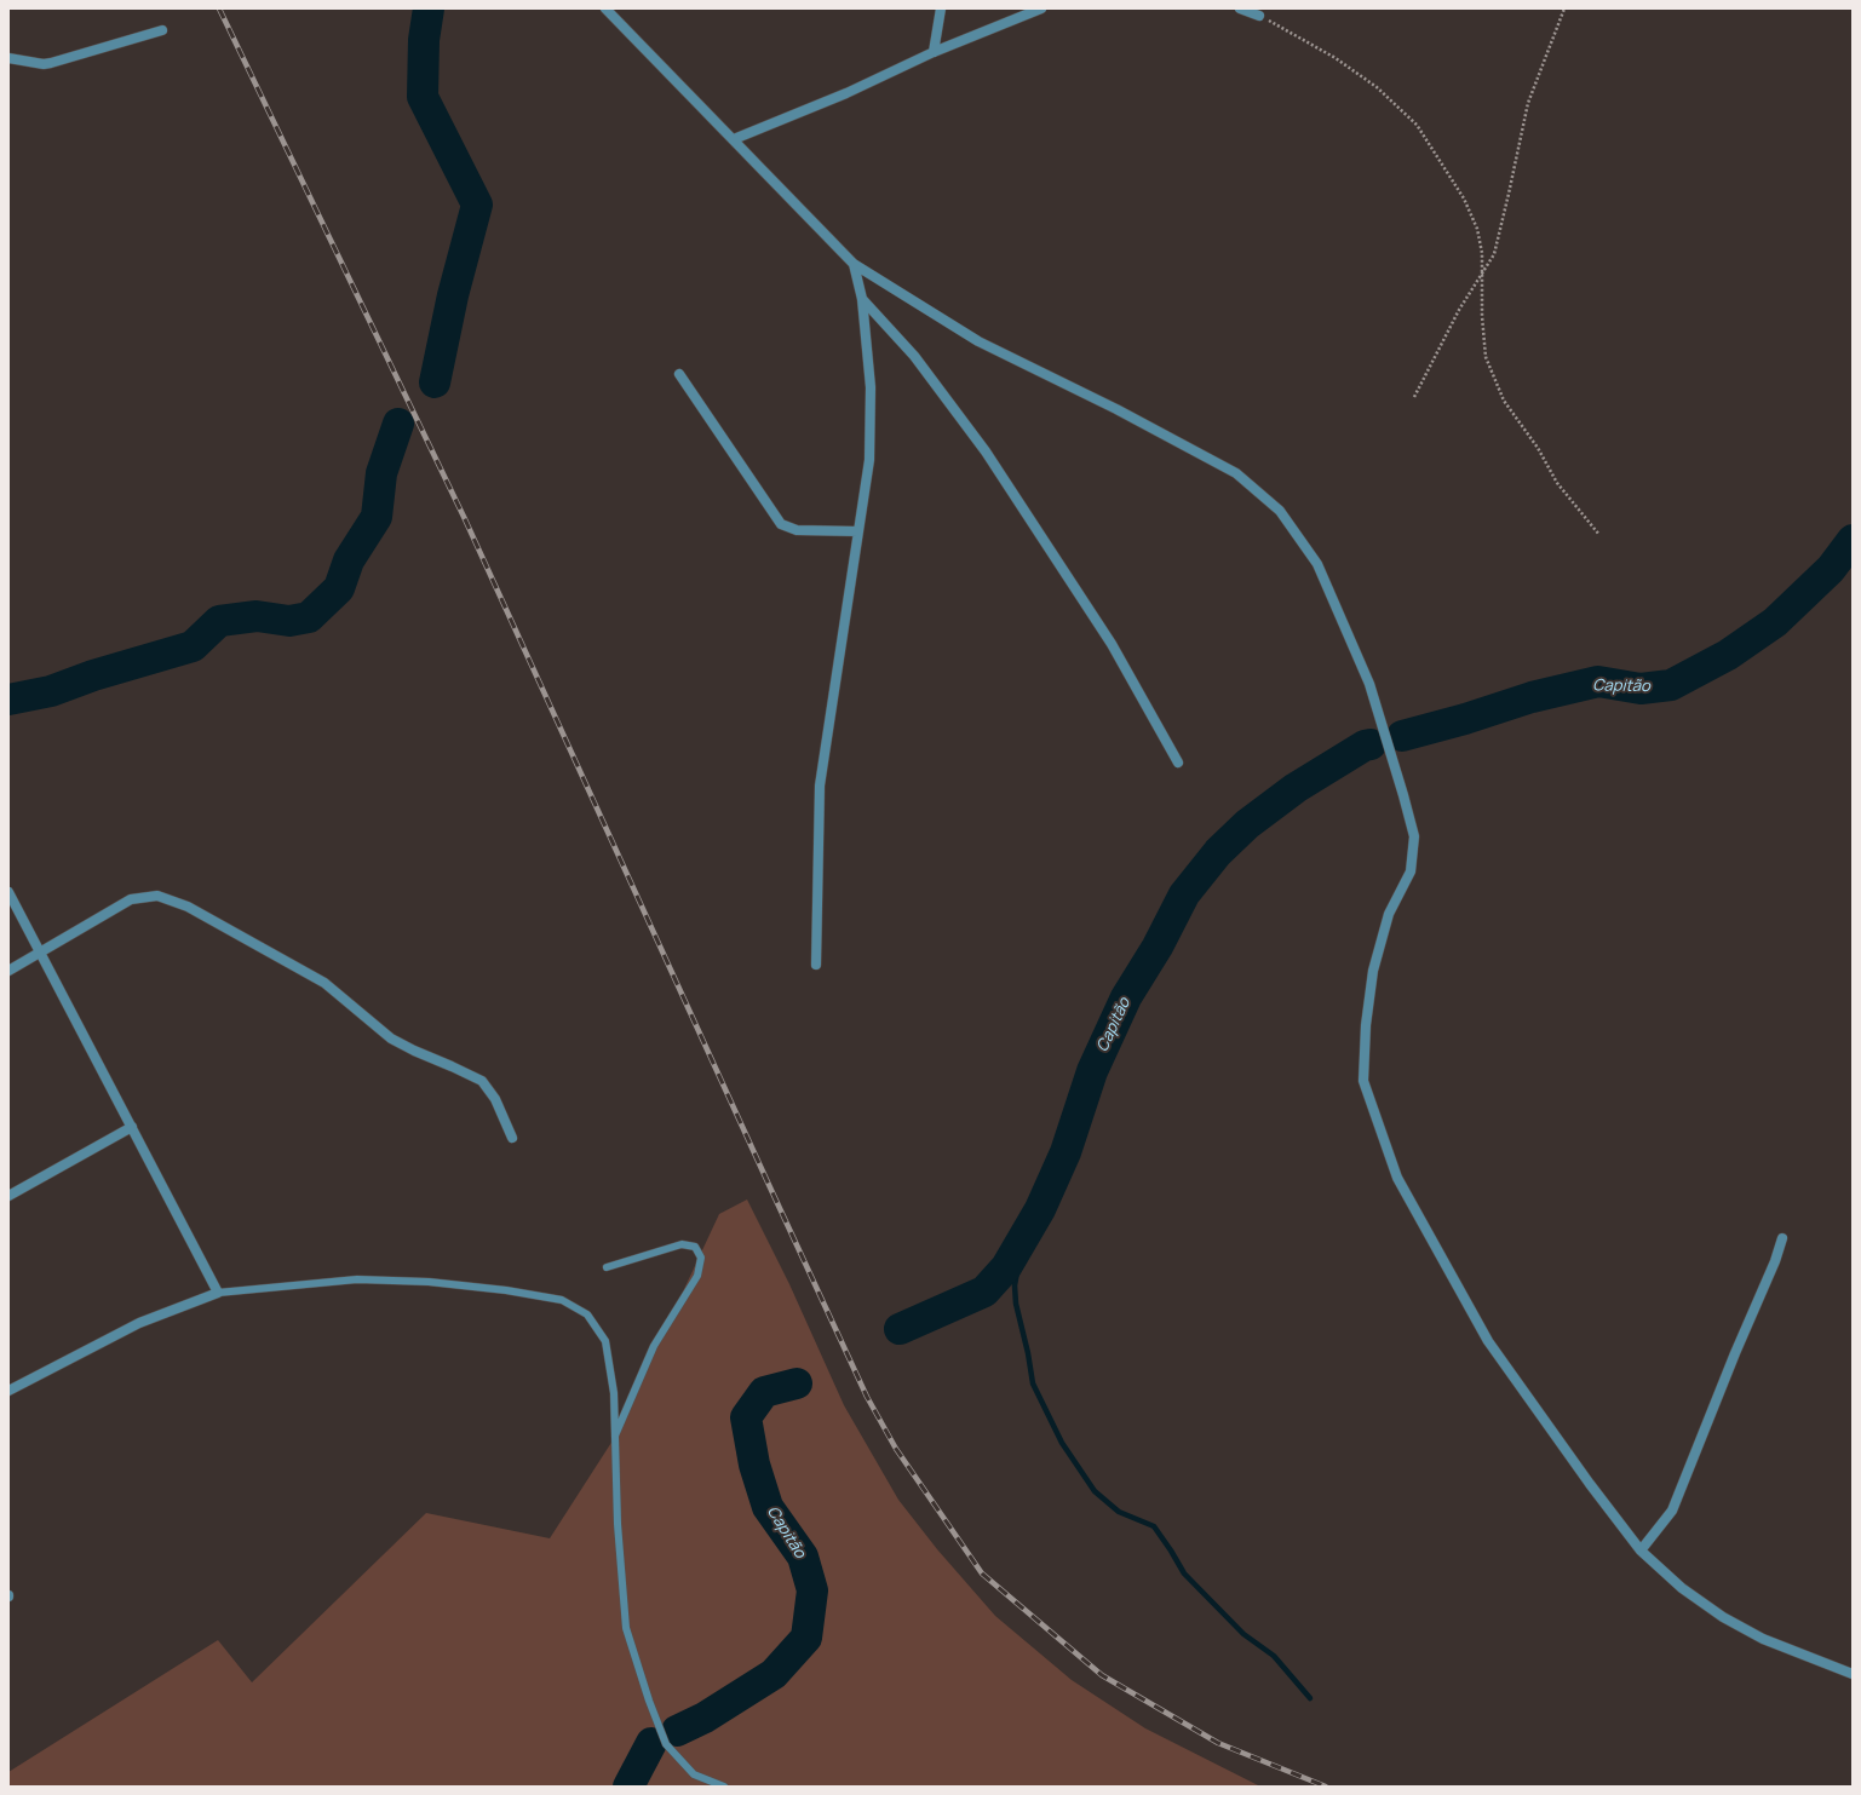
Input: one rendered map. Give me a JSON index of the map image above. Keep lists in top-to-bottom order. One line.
{"water":["Capitão"]}
